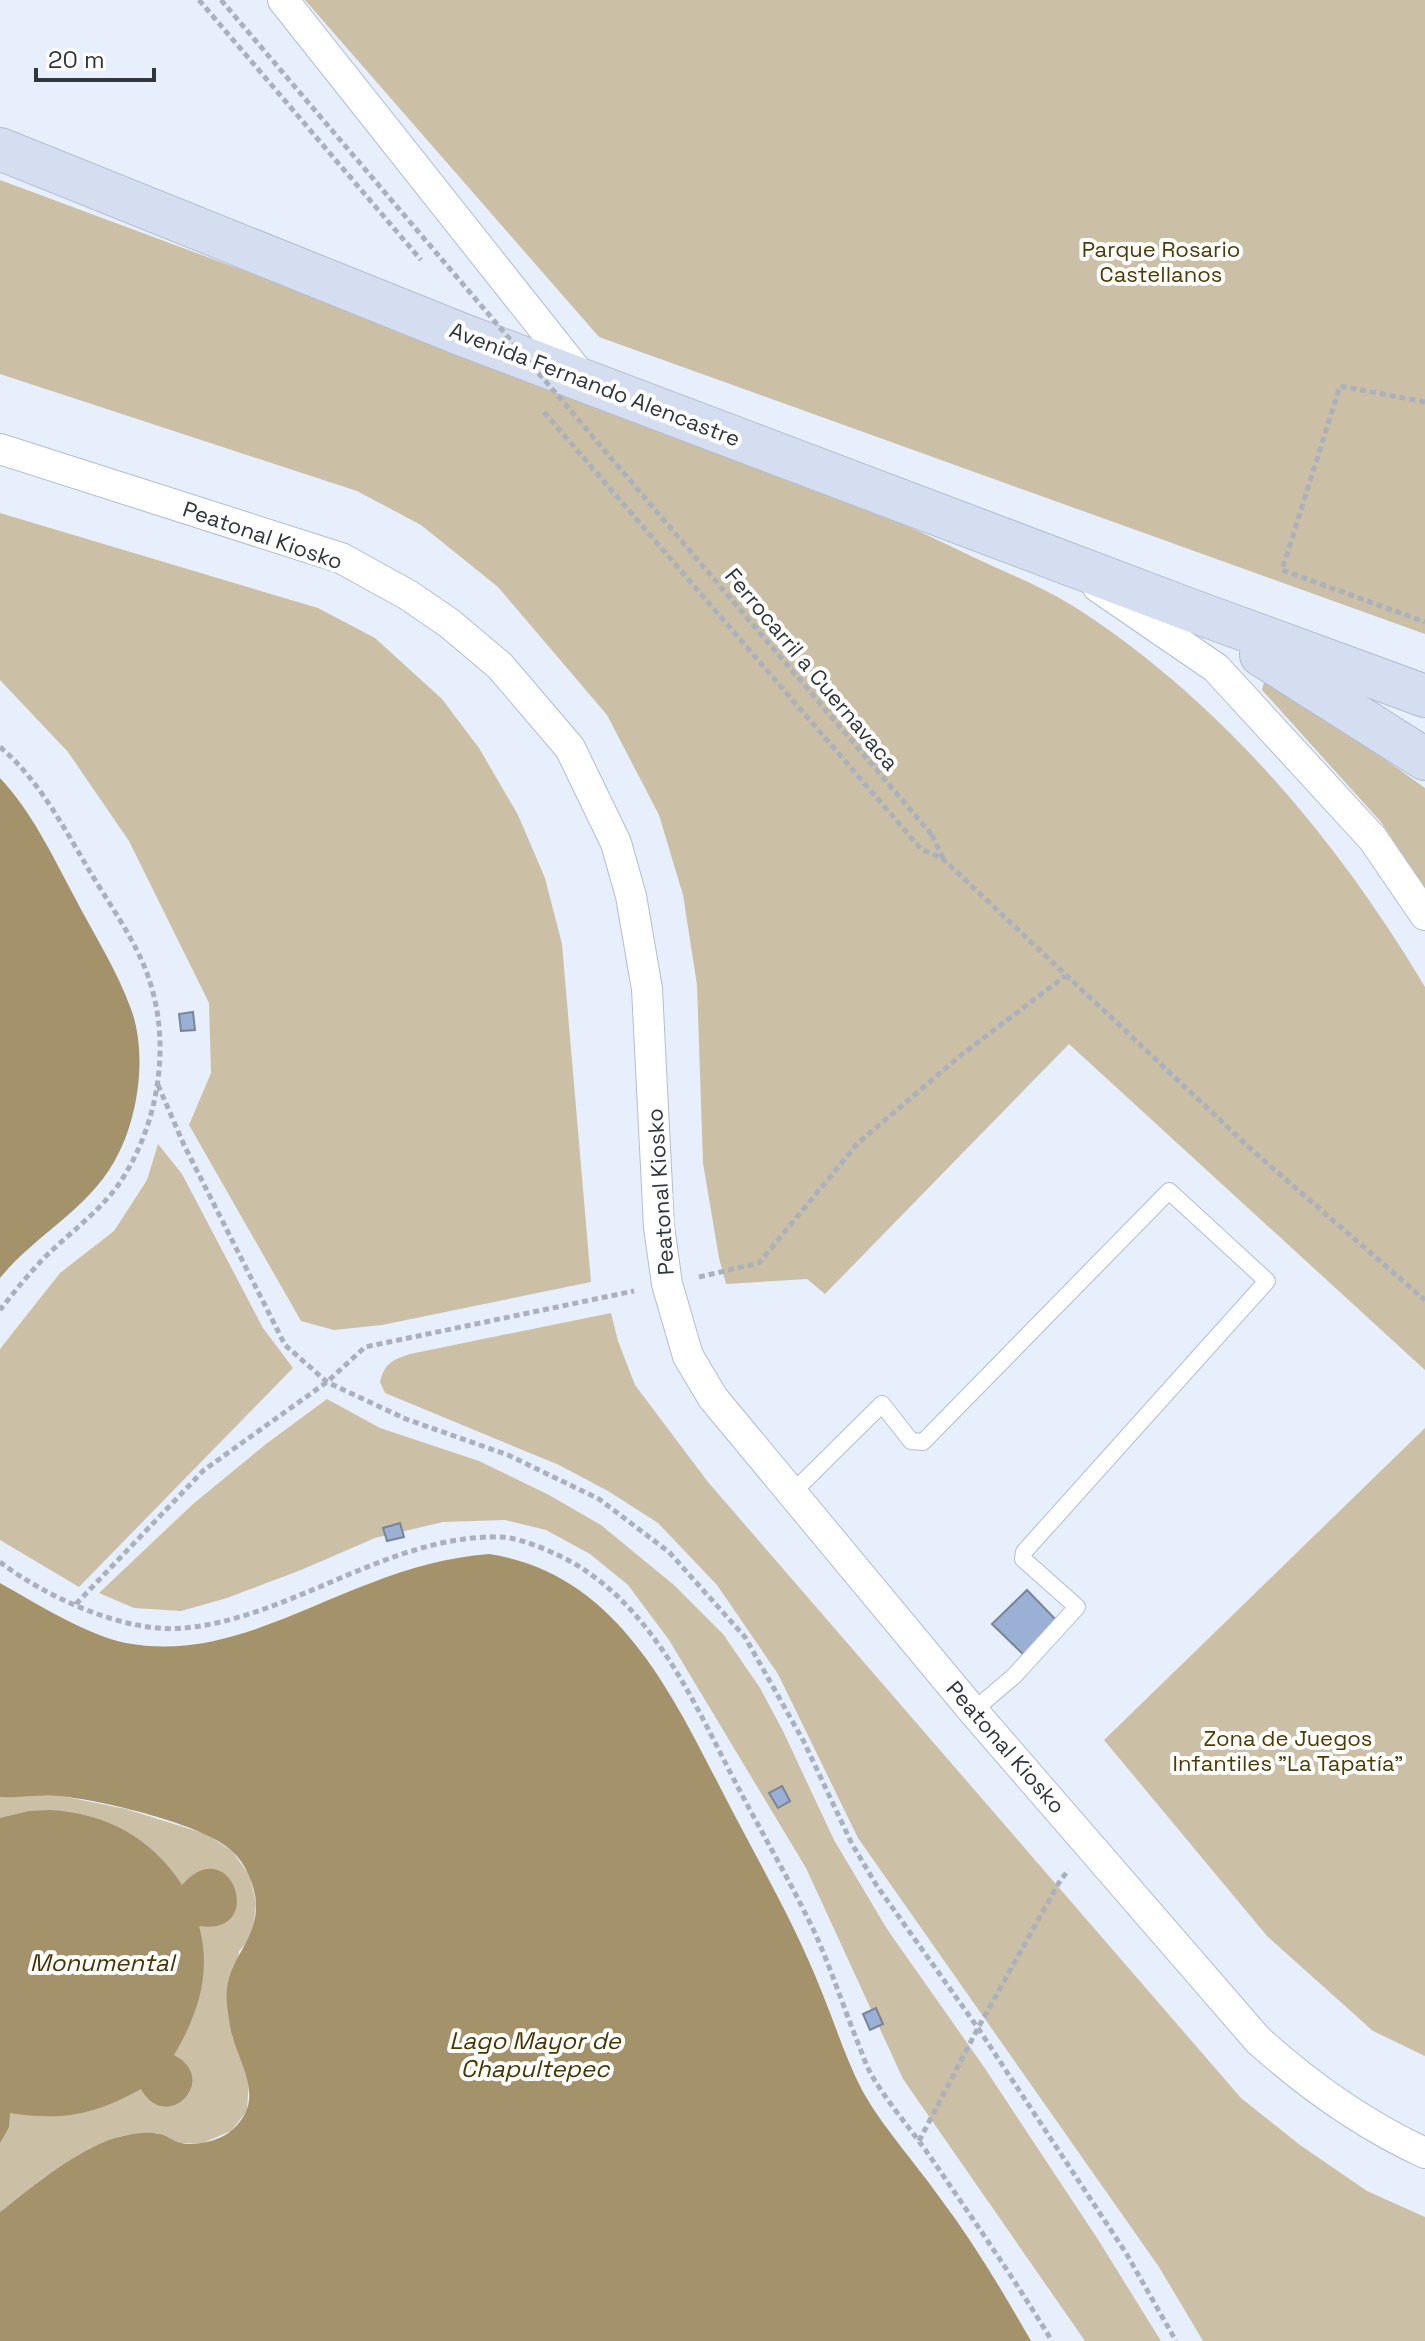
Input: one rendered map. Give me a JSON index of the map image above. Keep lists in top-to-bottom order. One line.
{"streets":{"street":["Avenida Fernando Alencastre","Peatonal Kiosko"],"path":["Ferrocarril a Cuernavaca"]},"water":["Monumental","Lago Mayor de Chapultepec"],"parks":["Parque Rosario Castellanos","Zona de Juegos Infantiles \"La Tapatía\""],"scale_bar":"20 m"}
